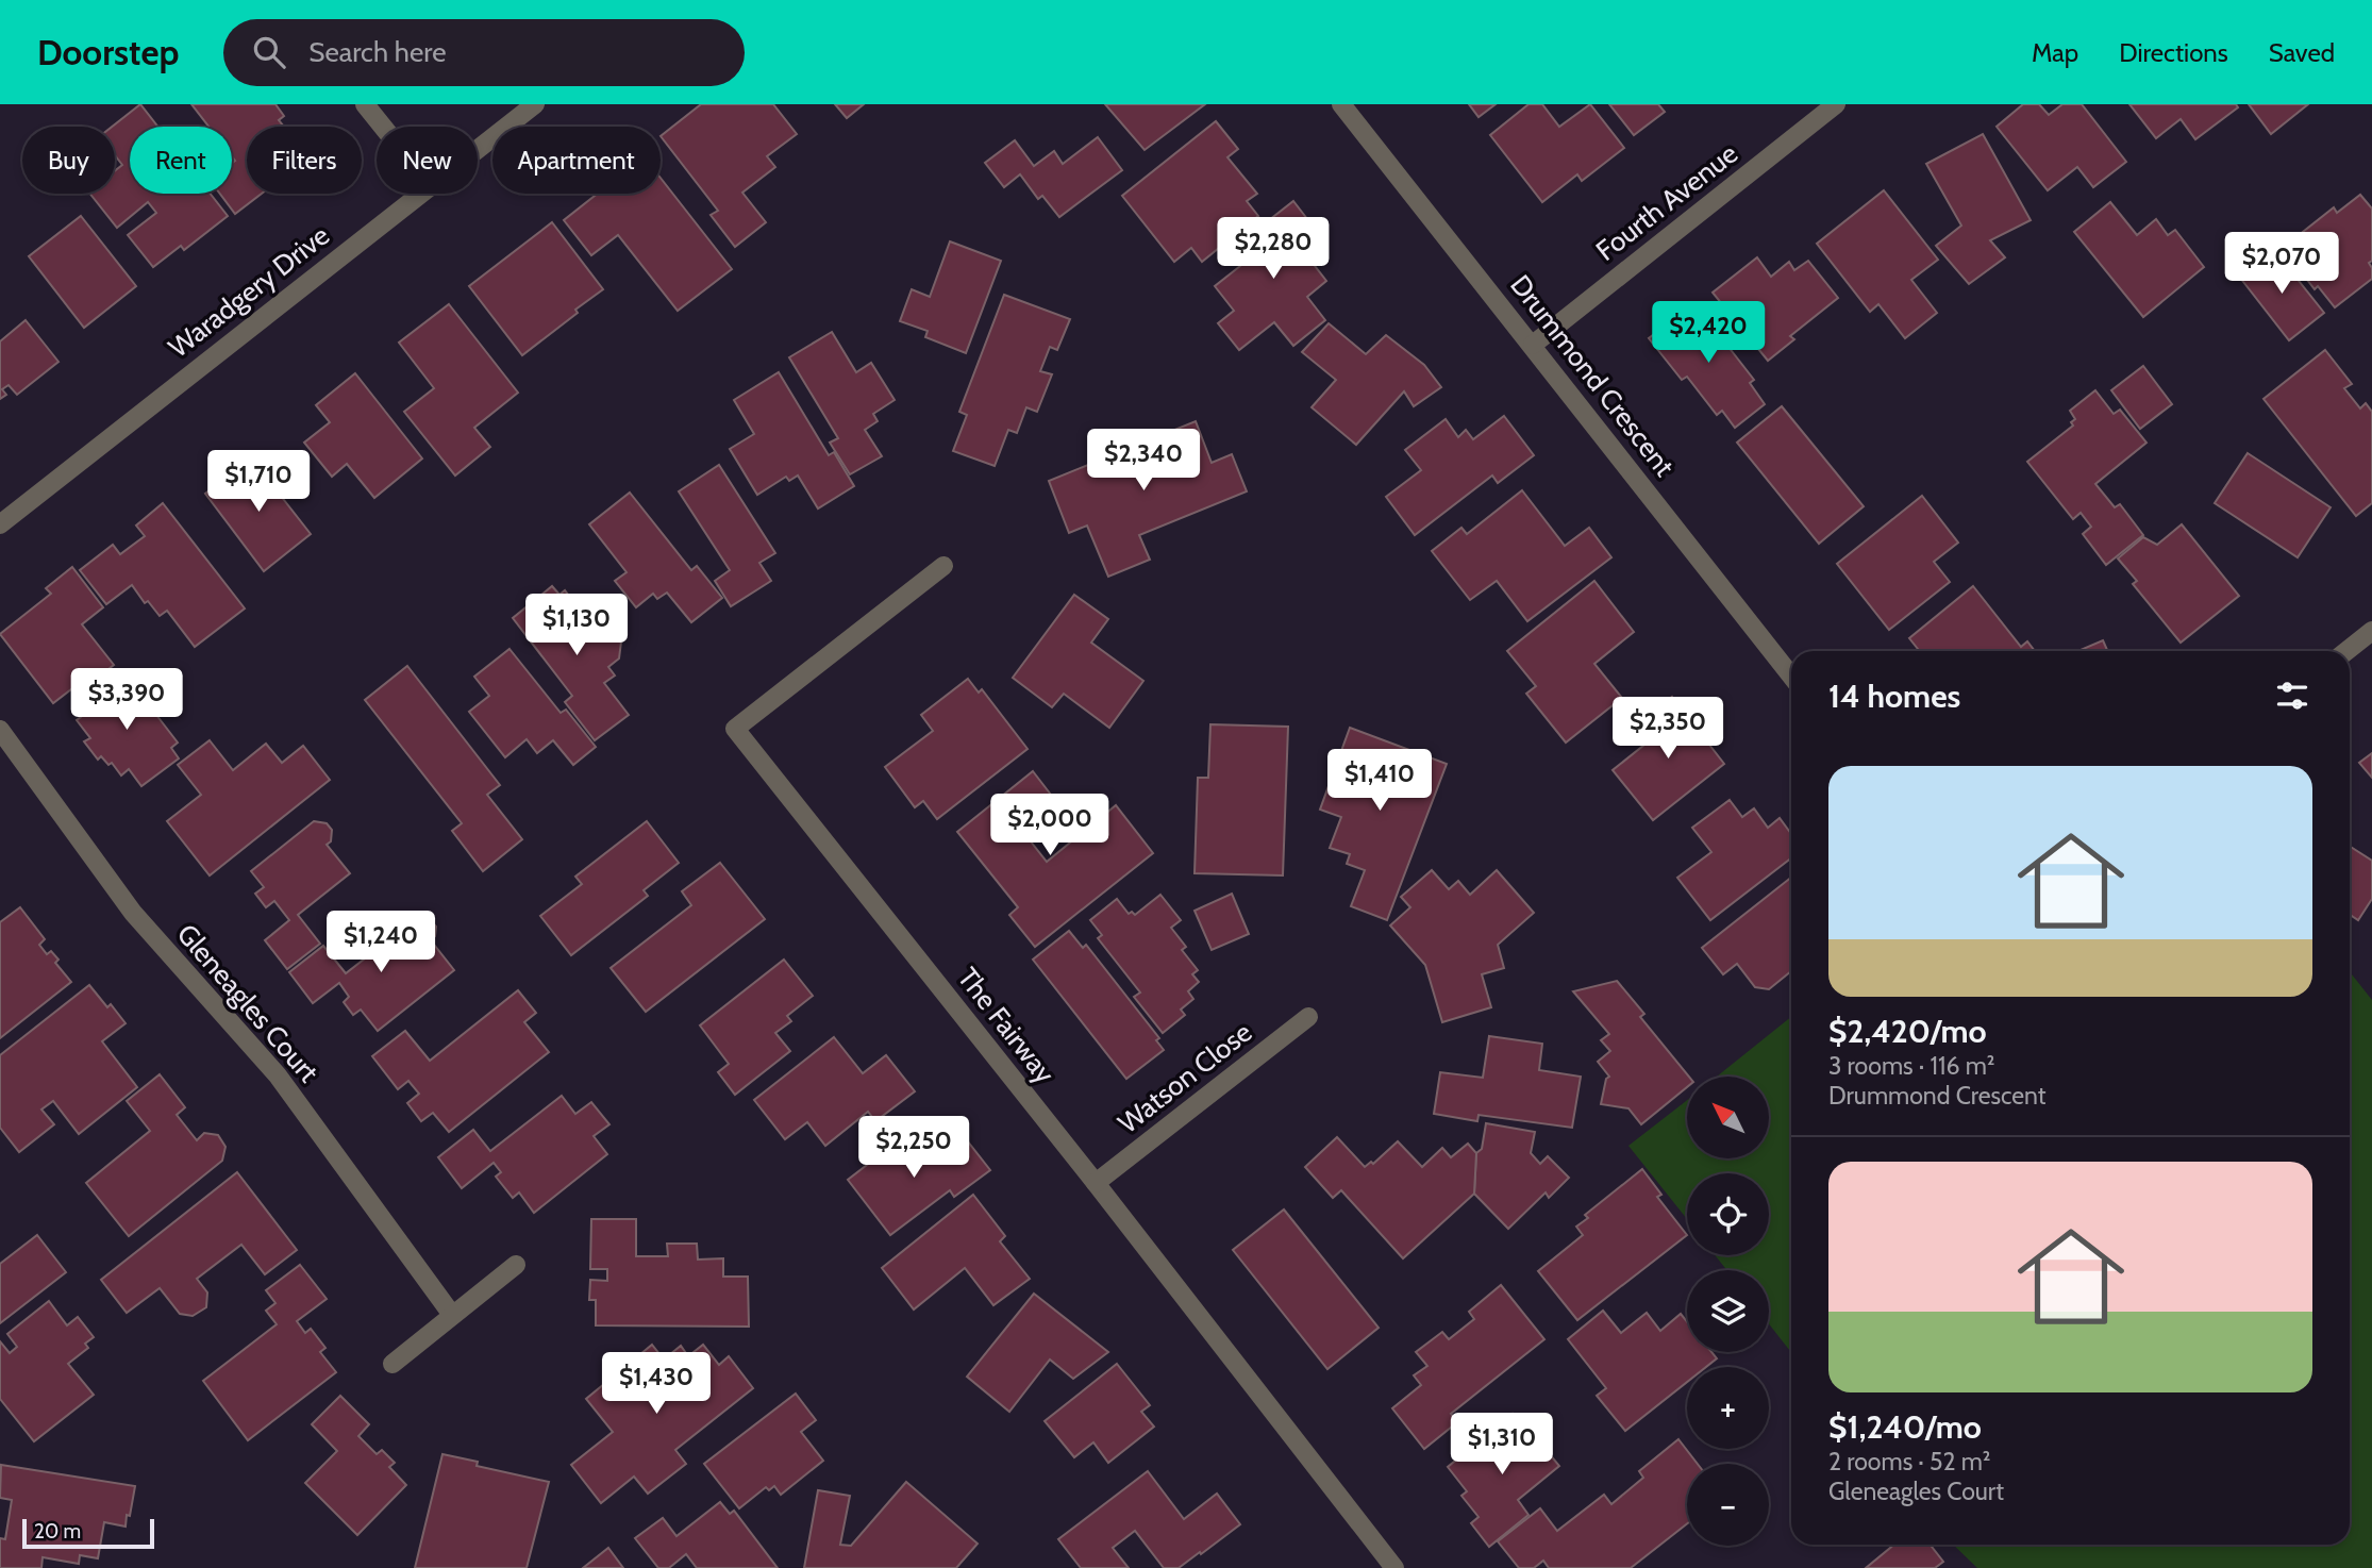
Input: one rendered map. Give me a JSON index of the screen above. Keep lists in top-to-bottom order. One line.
{"streets":{"street":["Fourth Avenue","Waradgery Drive","Drummond Crescent","Gleneagles Court","The Fairway","Watson Close"]},"crossings":[["Fourth Avenue","Drummond Crescent"],["The Fairway","Watson Close"]],"scale_bar":"20 m","north":"top left","page":{"header":"Doorstep","search":"Search here","nav":["Map","Directions","Saved"],"chip":["Buy","Rent","Filters","New","Apartment"],"price":["$2,280","$2,070","$2,420","$2,340","$1,710","$1,130","$3,390","$2,350","$1,410","$2,000","$1,240","$2,250","$1,430","$1,310"],"heading":"14 homes","list":[{"name":"$2,420/mo","note":"3 rooms · 116 m² · Drummond Crescent"},{"name":"$1,240/mo","note":"2 rooms · 52 m² · Gleneagles Court"}],"map_buttons":["+","−"],"scale":"20 m"}}
